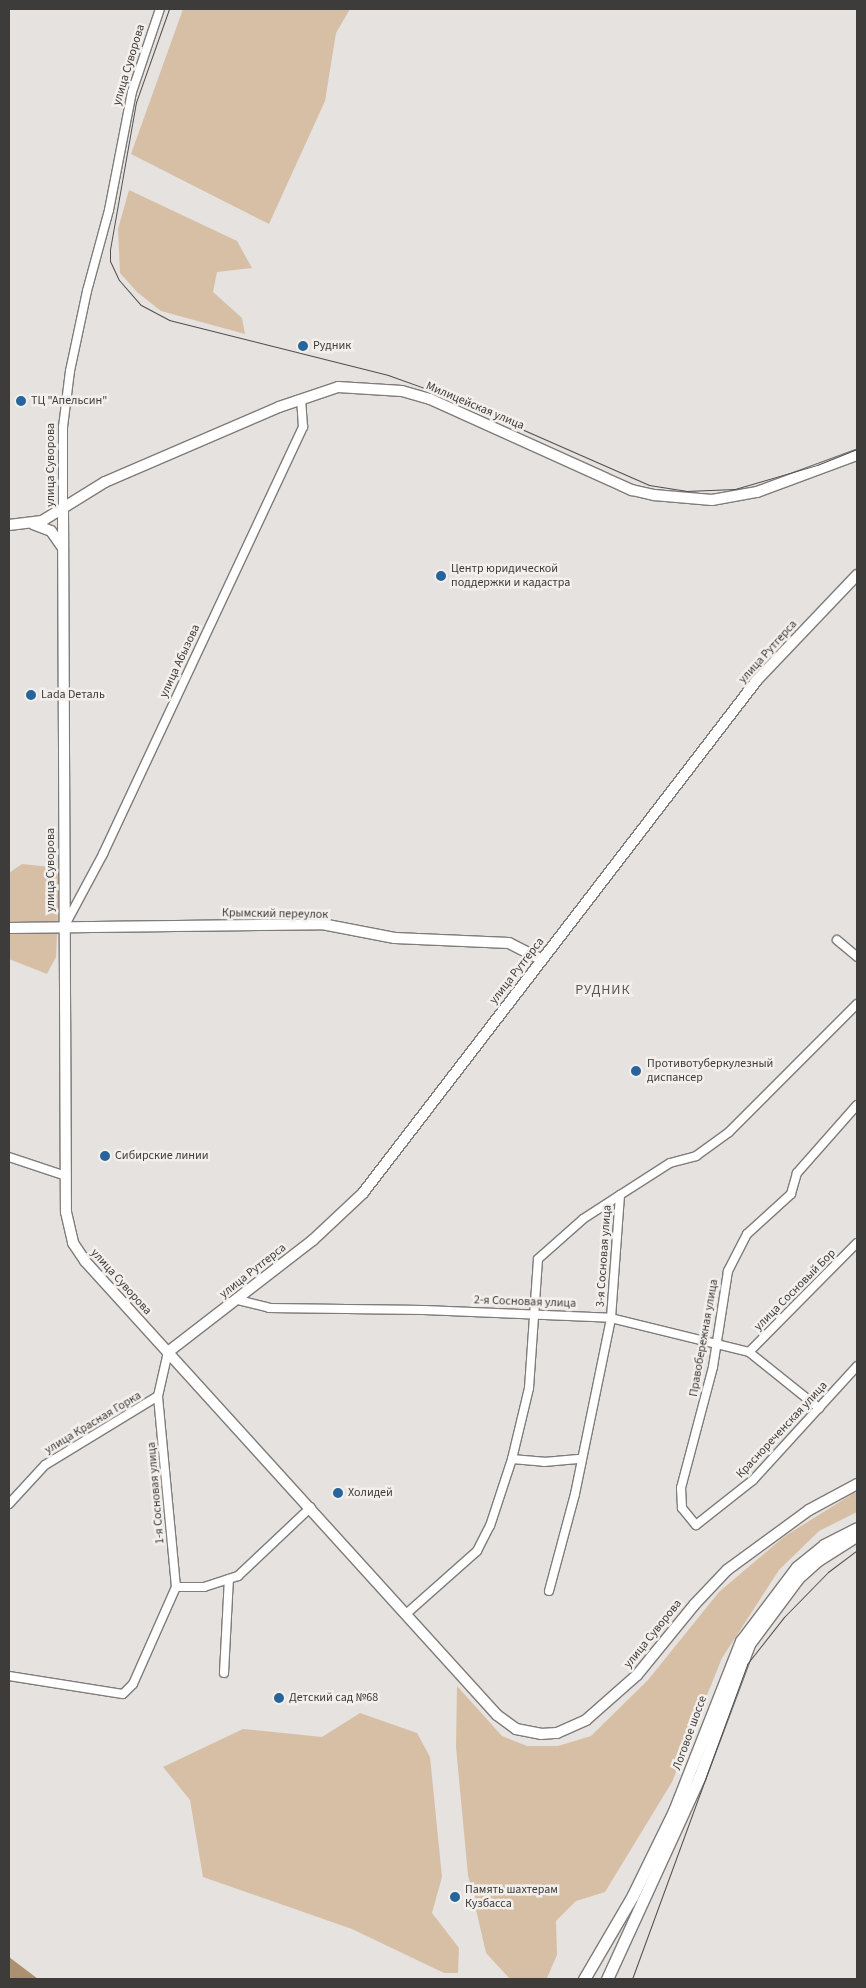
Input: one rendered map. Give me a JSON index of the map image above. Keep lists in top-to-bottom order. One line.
{"streets":{"main road":["улица Суворова","Милицейская улица","улица Рутгерса","Крымский переулок","Логовое шоссе"],"street":["улица Абызова","3-я Сосновая улица","улица Сосновый Бор","2-я Сосновая улица","Правобережная улица","улица Красная Горка","Краснореченская улица","1-я Сосновая улица"]},"crossings":[["улица Суворова","Милицейская улица"],["улица Суворова","улица Рутгерса"],["улица Суворова","улица Абызова"],["улица Суворова","Крымский переулок"],["улица Суворова","улица Красная Горка"],["Милицейская улица","улица Абызова"],["улица Рутгерса","Крымский переулок"],["улица Рутгерса","2-я Сосновая улица"],["улица Рутгерса","улица Красная Горка"],["улица Абызова","Крымский переулок"],["3-я Сосновая улица","2-я Сосновая улица"],["улица Сосновый Бор","2-я Сосновая улица"],["2-я Сосновая улица","Правобережная улица"],["2-я Сосновая улица","Краснореченская улица"],["Правобережная улица","Краснореченская улица"],["улица Красная Горка","1-я Сосновая улица"]],"districts":["РУДНИК"],"places":["Рудник","ТЦ \"Апельсин\"","Центр юридической поддержки и кадастра","Lada Dеталь","Противотуберкулезный диспансер","Сибирские линии","Холидей","Детский сад №68","Память шахтерам Кузбасса"]}
